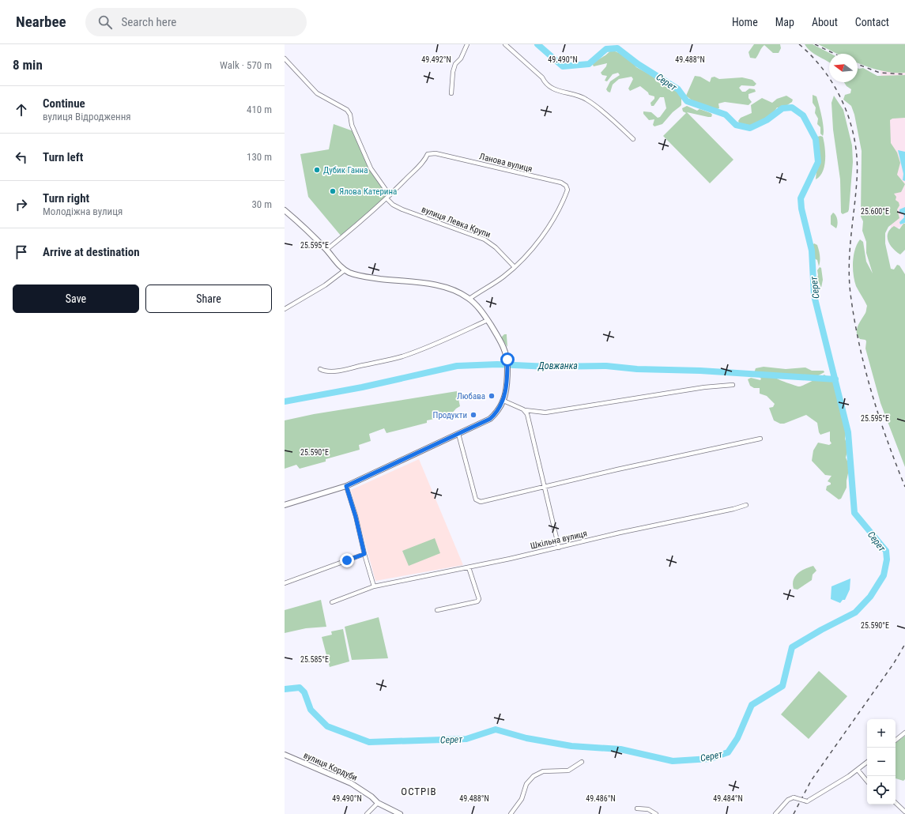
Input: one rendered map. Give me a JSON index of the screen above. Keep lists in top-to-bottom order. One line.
{"streets":{"street":["Ланова вулиця","вулиця Левка Крупи","Шкільна вулиця","вулиця Кордуби"]},"crossings":[["Ланова вулиця","вулиця Левка Крупи"]],"districts":["ОСТРІВ"],"water":["Серет","Довжанка"],"places":["Дубик Ганна","Ялова Катерина","Любава","Продукти"],"north":"left","page":{"header":"Nearbee","search":"Search here","nav":["Home","Map","About","Contact"],"heading":["8 min","Walk · 570 m"],"list":[["Continue","вулиця Відродження","410 m"],["Turn left","130 m"],["Turn right","Молодіжна вулиця","30 m"],"Arrive at destination"],"buttons":["Save","Share"],"map_buttons":["+","−"]},"coordinates":["49.492°N","49.490°N","49.488°N","25.600°E","25.595°E","25.590°E","25.585°E","49.486°N","49.484°N"]}
